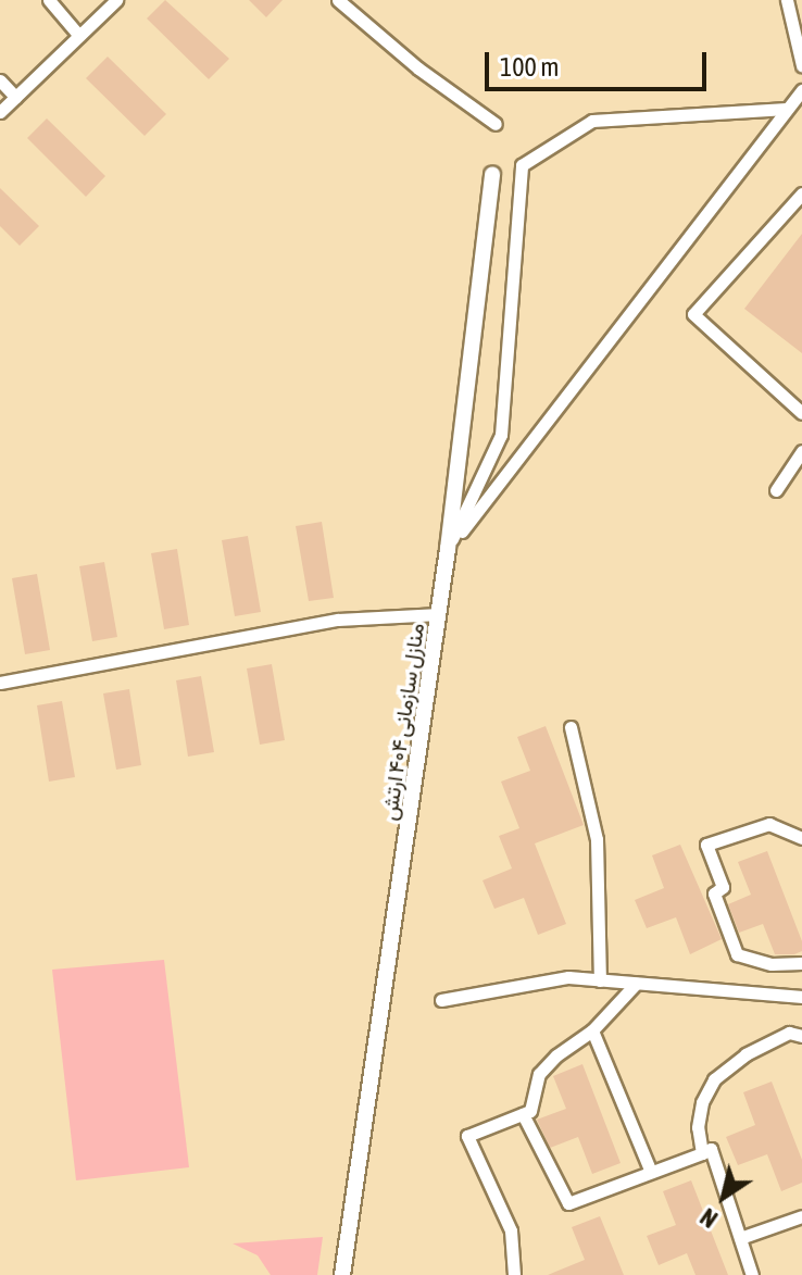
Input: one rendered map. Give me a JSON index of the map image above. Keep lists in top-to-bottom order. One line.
{"streets":{"street":["منازل سازمانی ۴۰۴ ارتش"]},"scale_bar":"100 m","north":"bottom left"}
